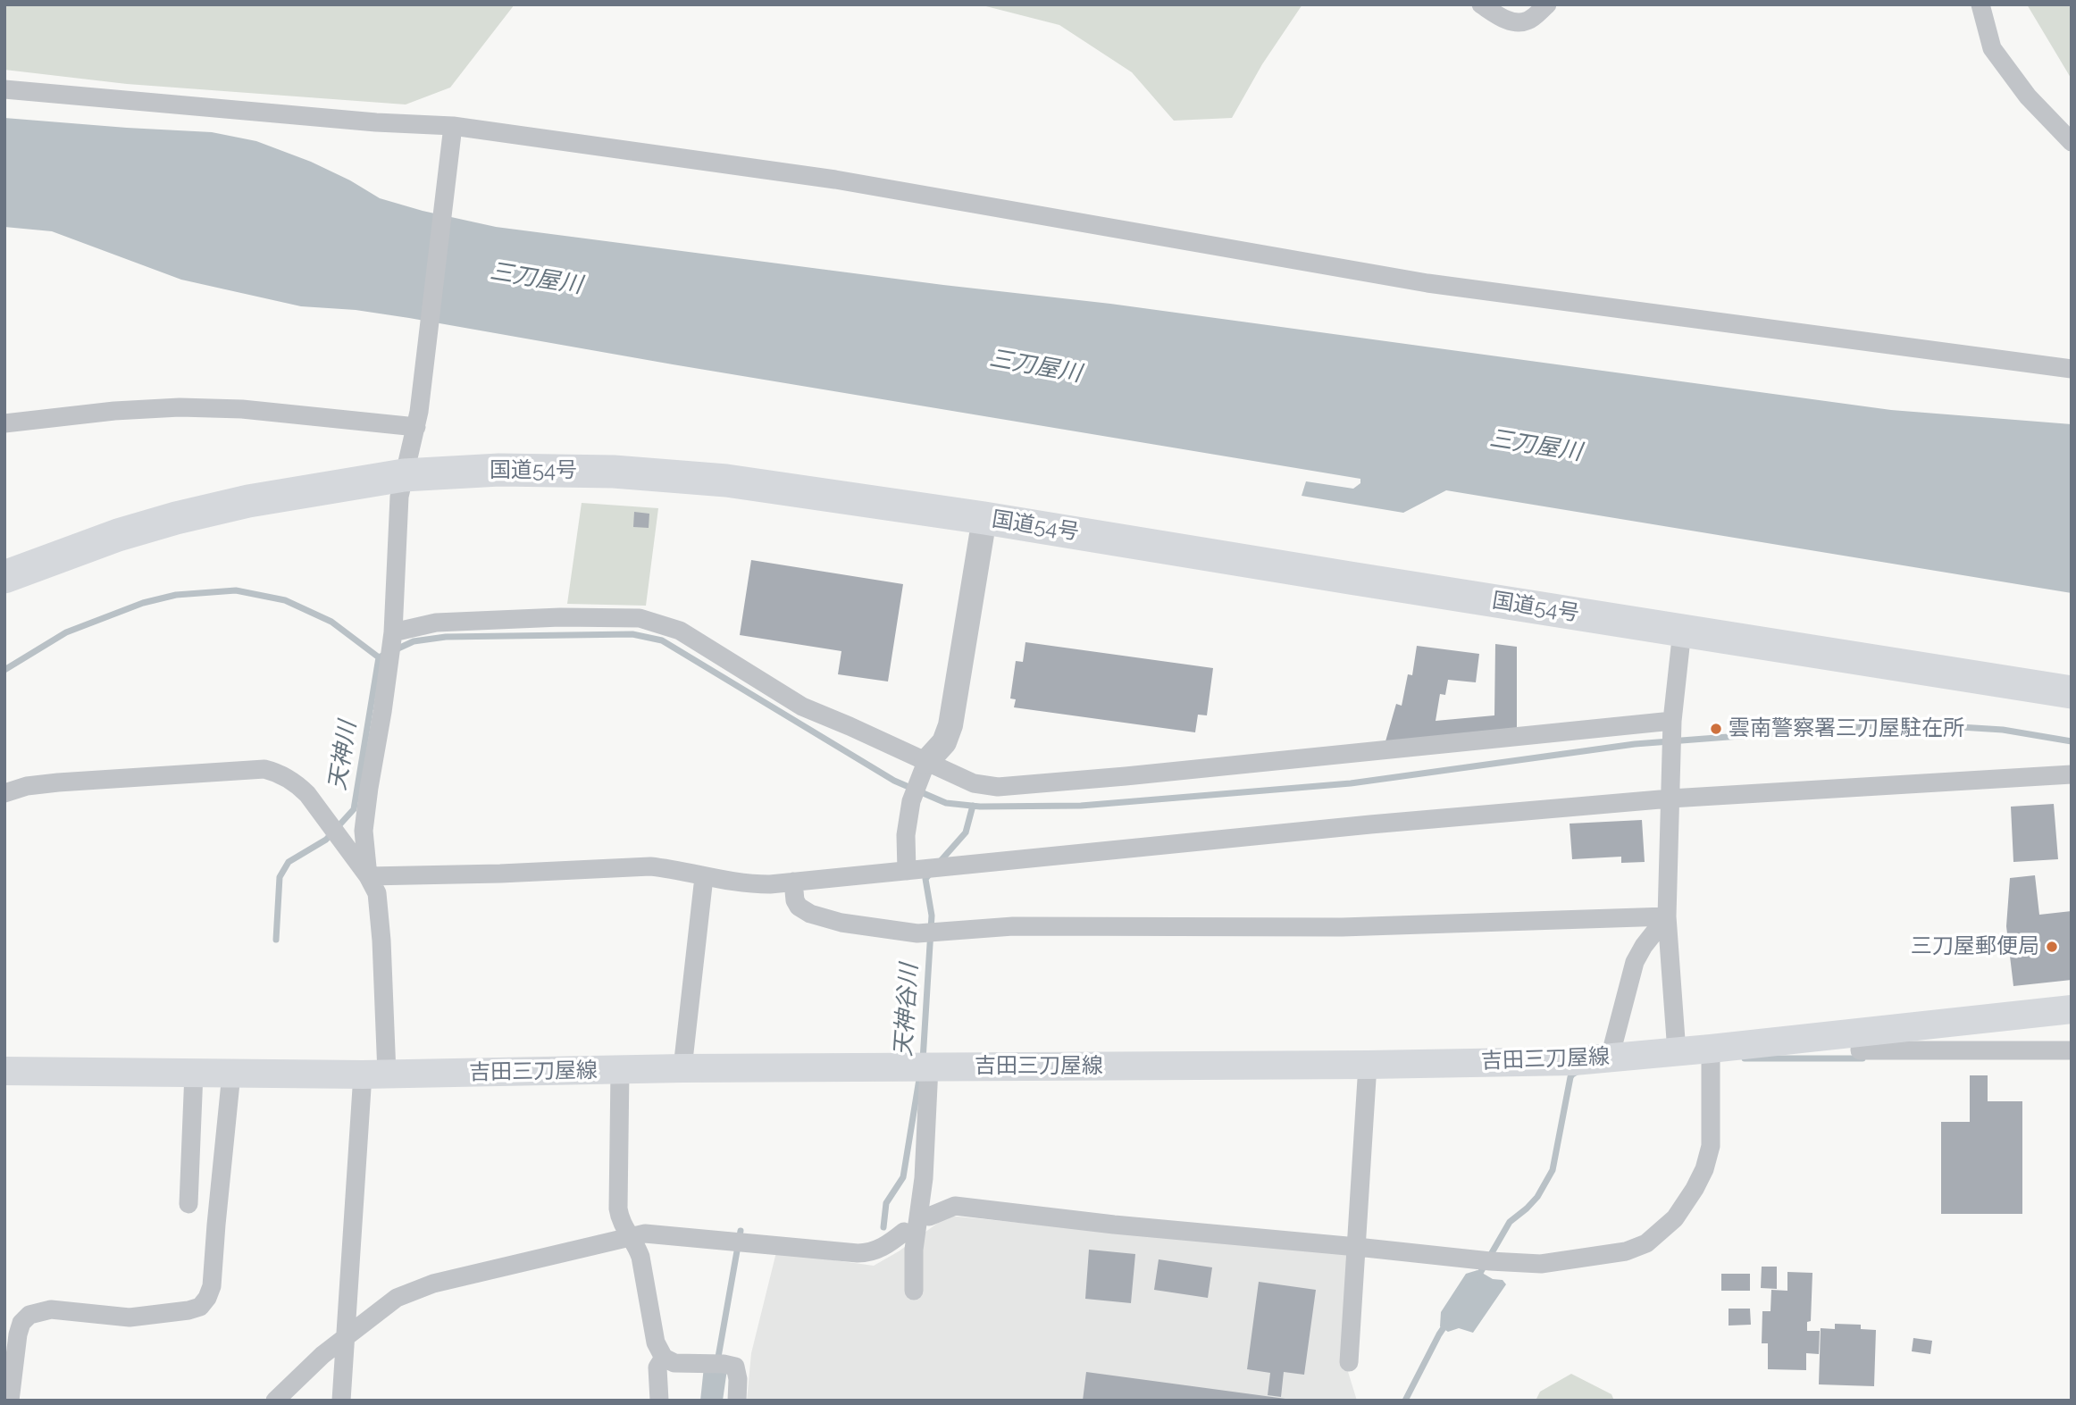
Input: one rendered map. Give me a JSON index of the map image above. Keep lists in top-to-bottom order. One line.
{"streets":{"highway":["国道54号"],"main road":["吉田三刀屋線"]},"water":["三刀屋川","天神川","天神谷川"],"places":["雲南警察署三刀屋駐在所","三刀屋郵便局"]}
